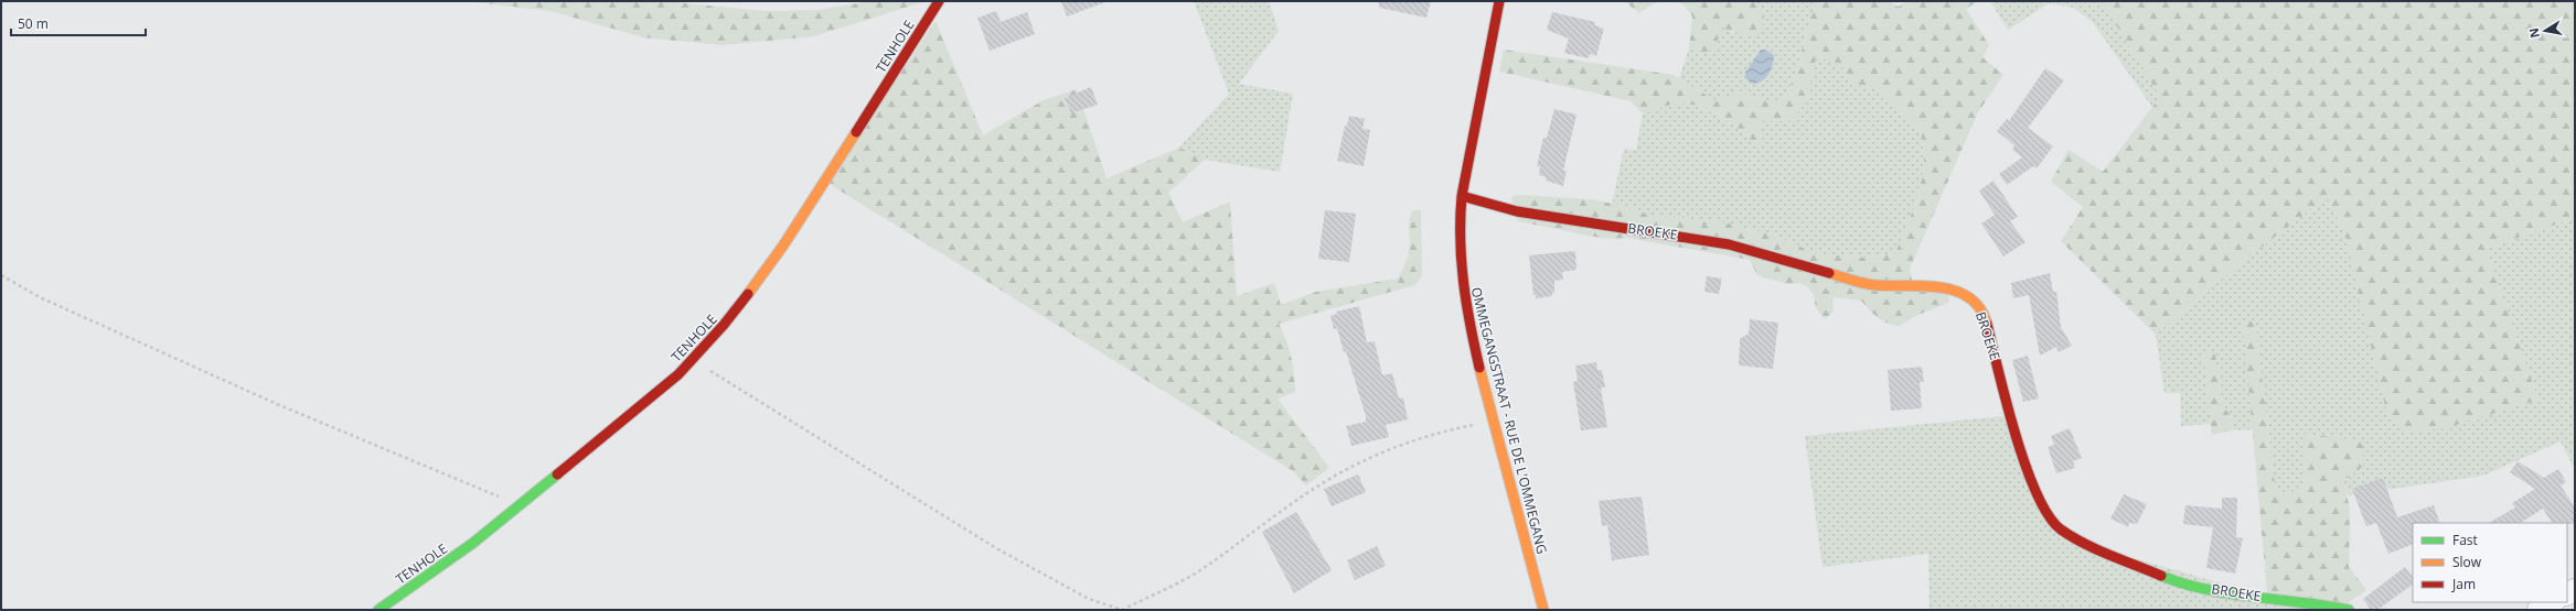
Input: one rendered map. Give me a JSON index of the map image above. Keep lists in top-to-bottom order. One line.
{"streets":{"street":["TENHOLE","BROEKE","OMMEGANGSTRAAT - RUE DE L'OMMEGANG"]},"crossings":[["BROEKE","OMMEGANGSTRAAT - RUE DE L'OMMEGANG"]],"legend":["Fast","Slow","Jam"],"scale_bar":"50 m","north":"left"}
